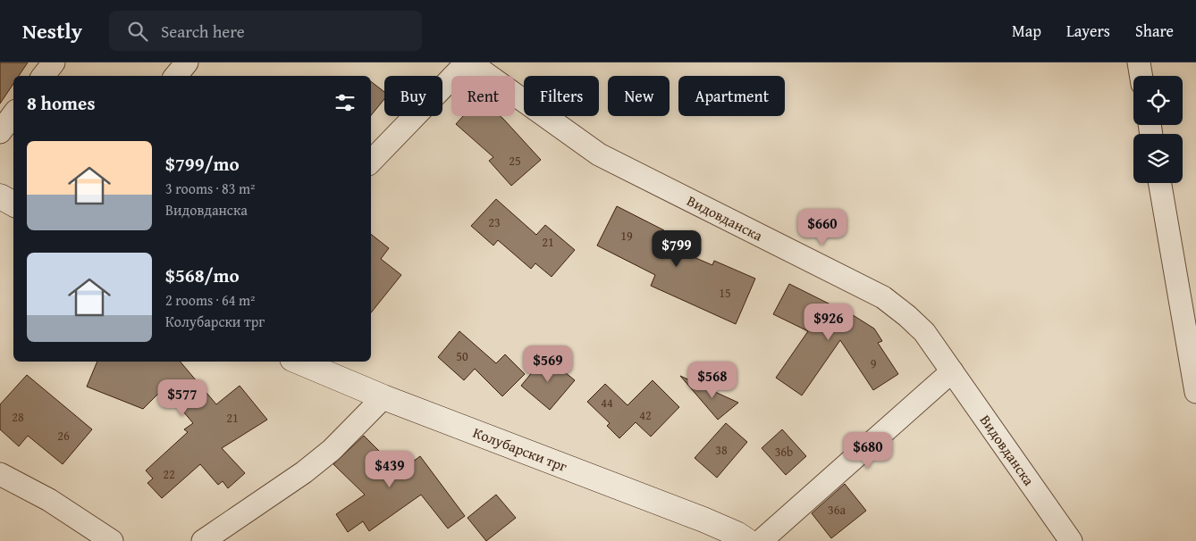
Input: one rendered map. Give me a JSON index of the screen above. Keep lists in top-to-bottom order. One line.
{"streets":{"street":["Видовданска","Колубарски трг"]},"house_numbers":["25","23","19","21","15","50","9","44","42","28","21","26","38","36b","22","36a"],"page":{"header":"Nestly","search":"Search here","nav":["Map","Layers","Share"],"chip":["Buy","Rent","Filters","New","Apartment"],"heading":"8 homes","list":[{"name":"$799/mo","note":"3 rooms · 83 m² · Видовданска"},{"name":"$568/mo","note":"2 rooms · 64 m² · Колубарски трг"}],"price":["$660","$799","$926","$569","$568","$577","$680","$439"]}}
